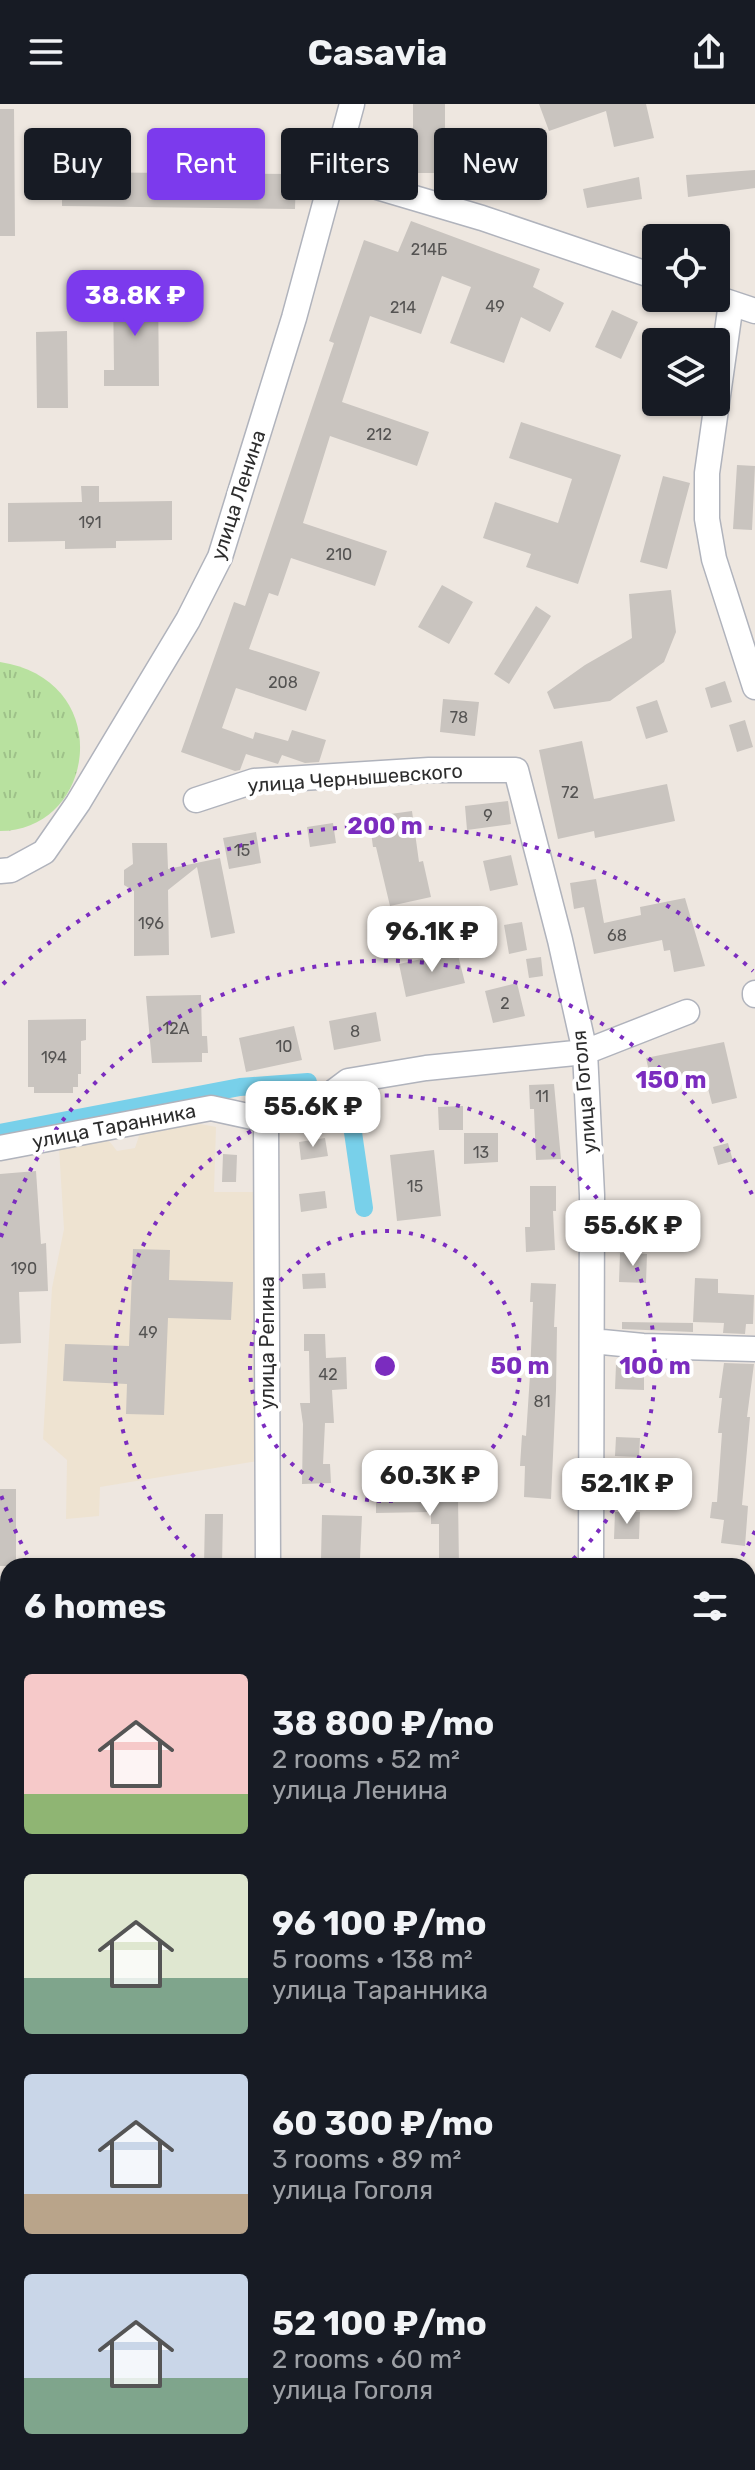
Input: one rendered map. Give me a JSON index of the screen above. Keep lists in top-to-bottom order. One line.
{"streets":{"street":["улица Ленина","улица Чернышевского","улица Гоголя","улица Таранника","улица Репина"]},"crossings":[["улица Чернышевского","улица Гоголя"],["улица Гоголя","улица Таранника"],["улица Таранника","улица Репина"]],"house_numbers":["214Б","49","214","212","191","210","208","78","72","9","15","196","68","2","12А","8","10","194","11","13","15","190","49","42","81"],"page":{"header":"Casavia","chip":["Buy","Rent","Filters","New"],"price":["38.8K ₽","96.1K ₽","55.6K ₽","55.6K ₽","60.3K ₽","52.1K ₽"],"heading":"6 homes","list":[{"name":"38 800 ₽/mo","note":"2 rooms · 52 m² · улица Ленина"},{"name":"96 100 ₽/mo","note":"5 rooms · 138 m² · улица Таранника"},{"name":"60 300 ₽/mo","note":"3 rooms · 89 m² · улица Гоголя"},{"name":"52 100 ₽/mo","note":"2 rooms · 60 m² · улица Гоголя"}]},"rings":["200 m","150 m","50 m","100 m"]}
